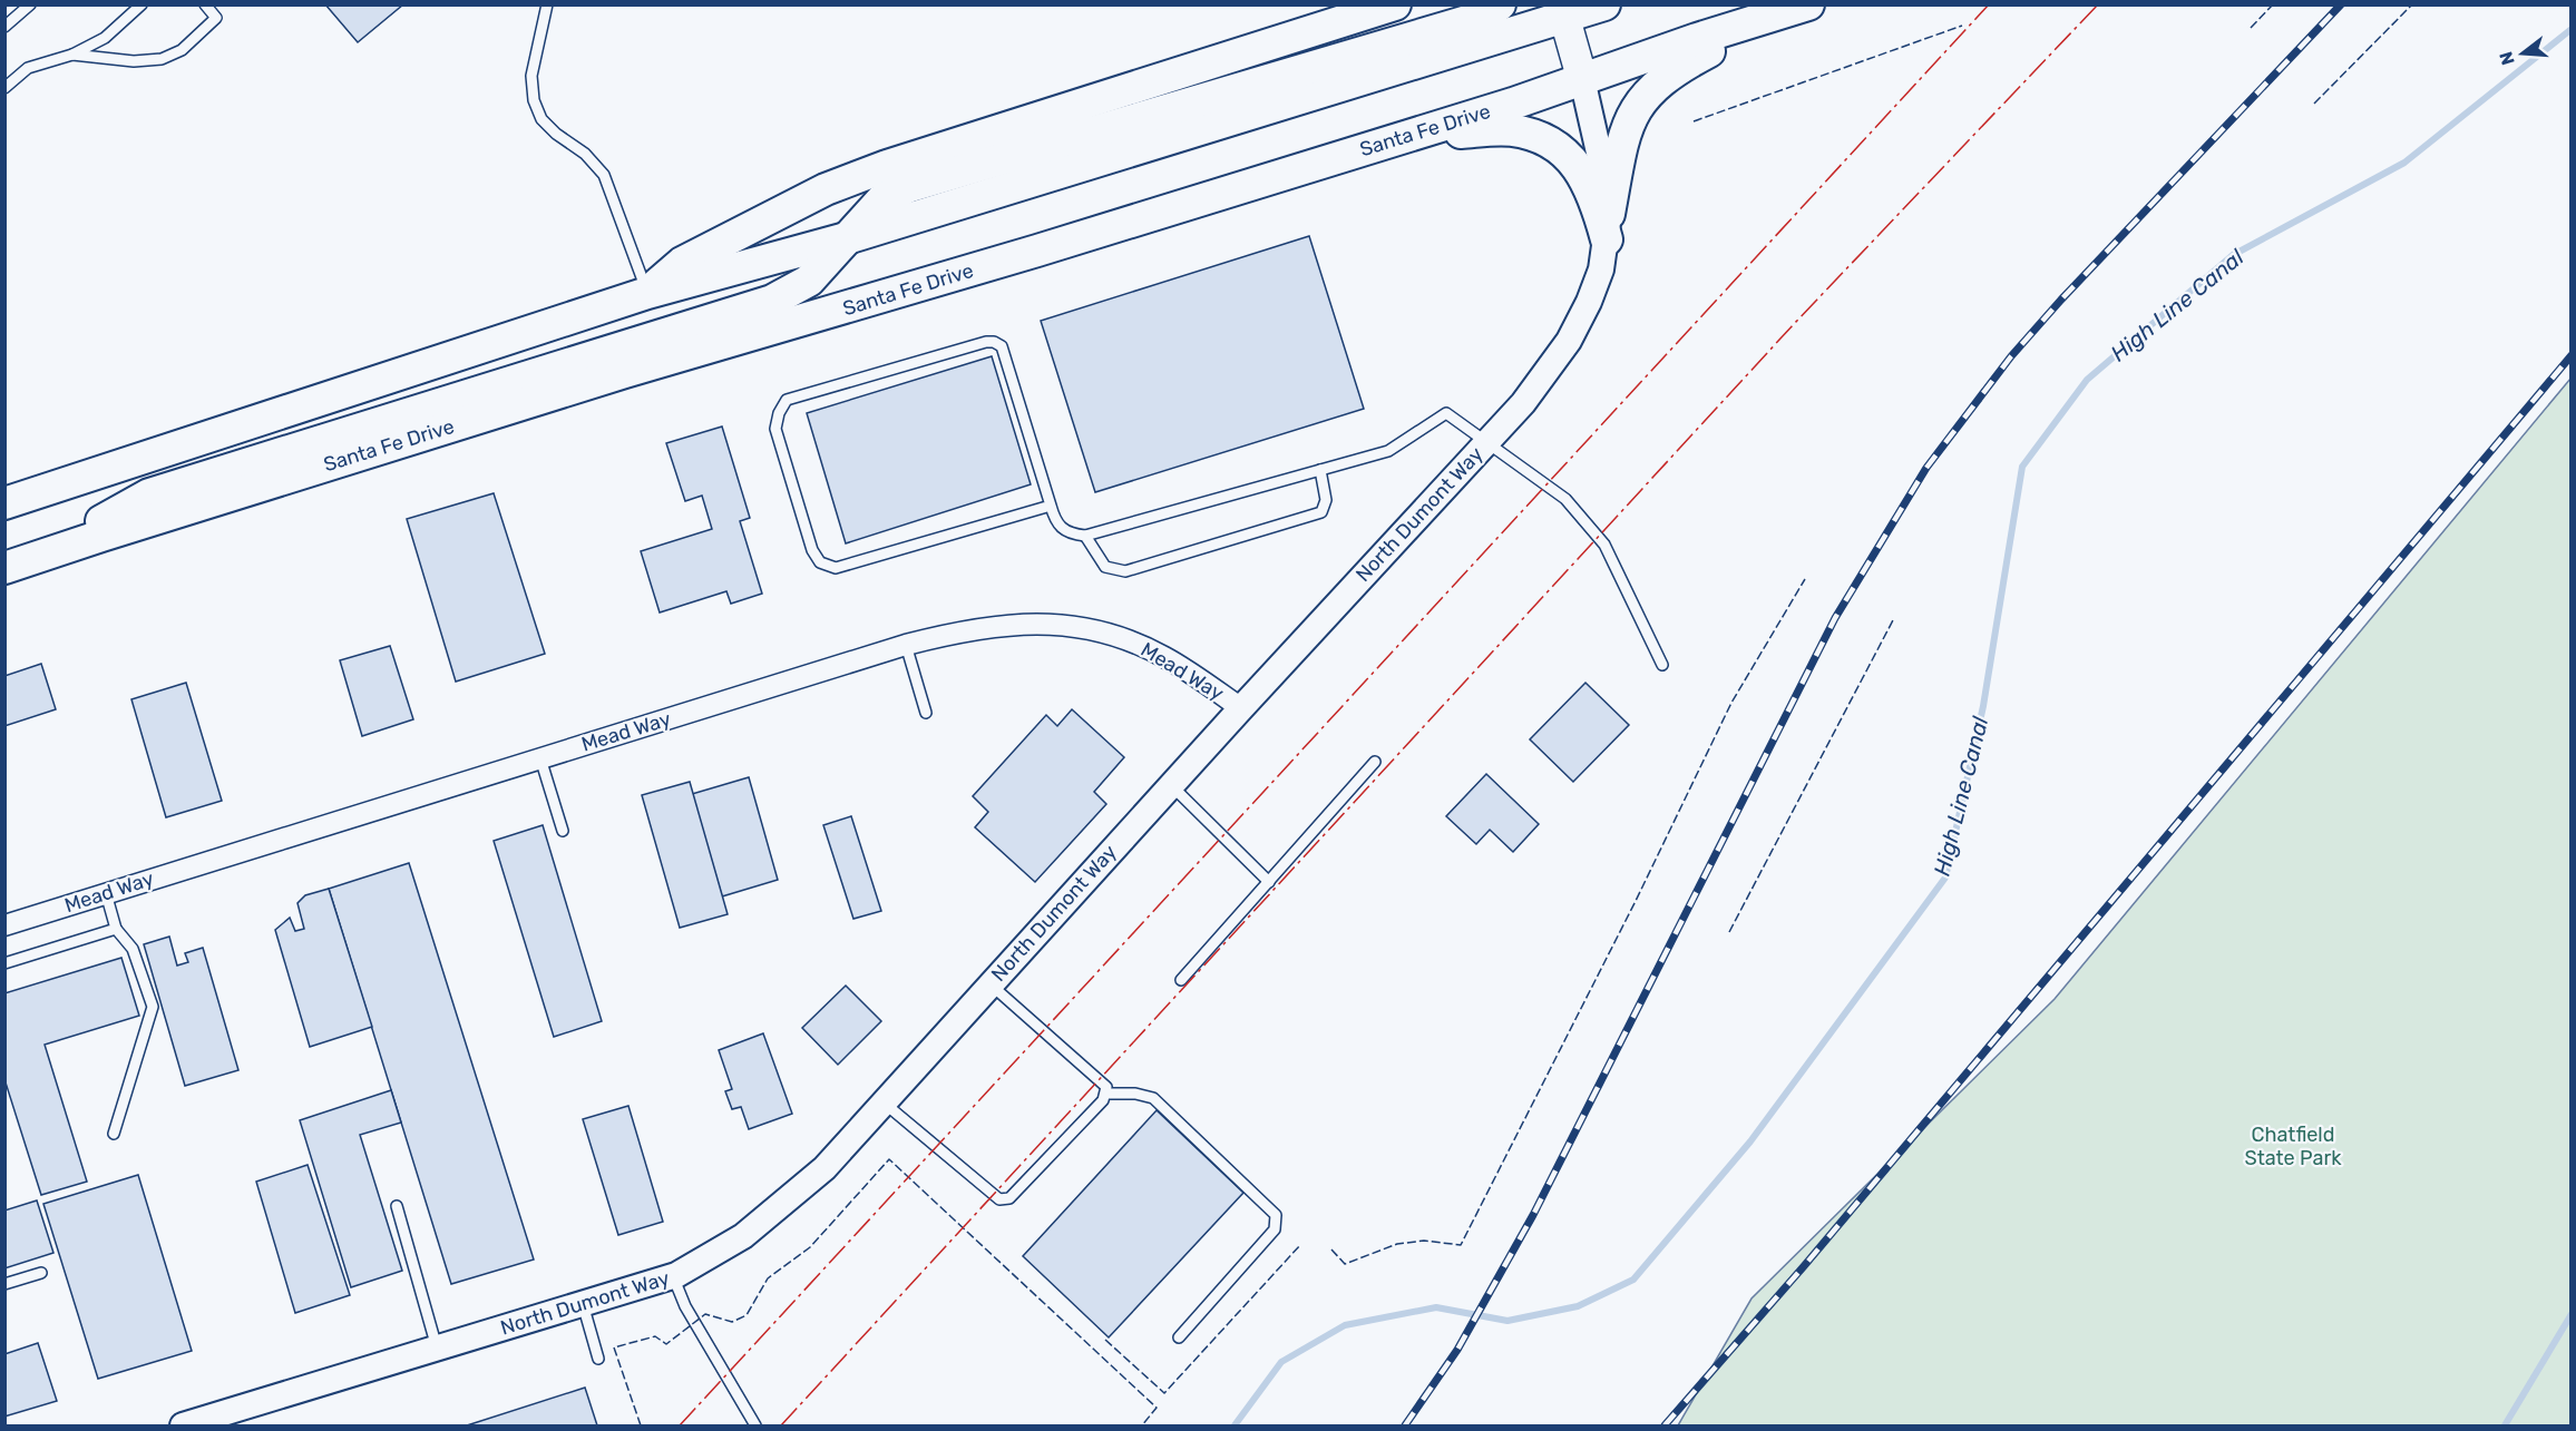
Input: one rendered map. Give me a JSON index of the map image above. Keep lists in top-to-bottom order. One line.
{"streets":{"highway":["Santa Fe Drive"],"street":["North Dumont Way","Mead Way"]},"crossings":[["Santa Fe Drive","North Dumont Way"],["North Dumont Way","Mead Way"]],"water":["High Line Canal"],"parks":["Chatfield State Park"],"north":"left"}
